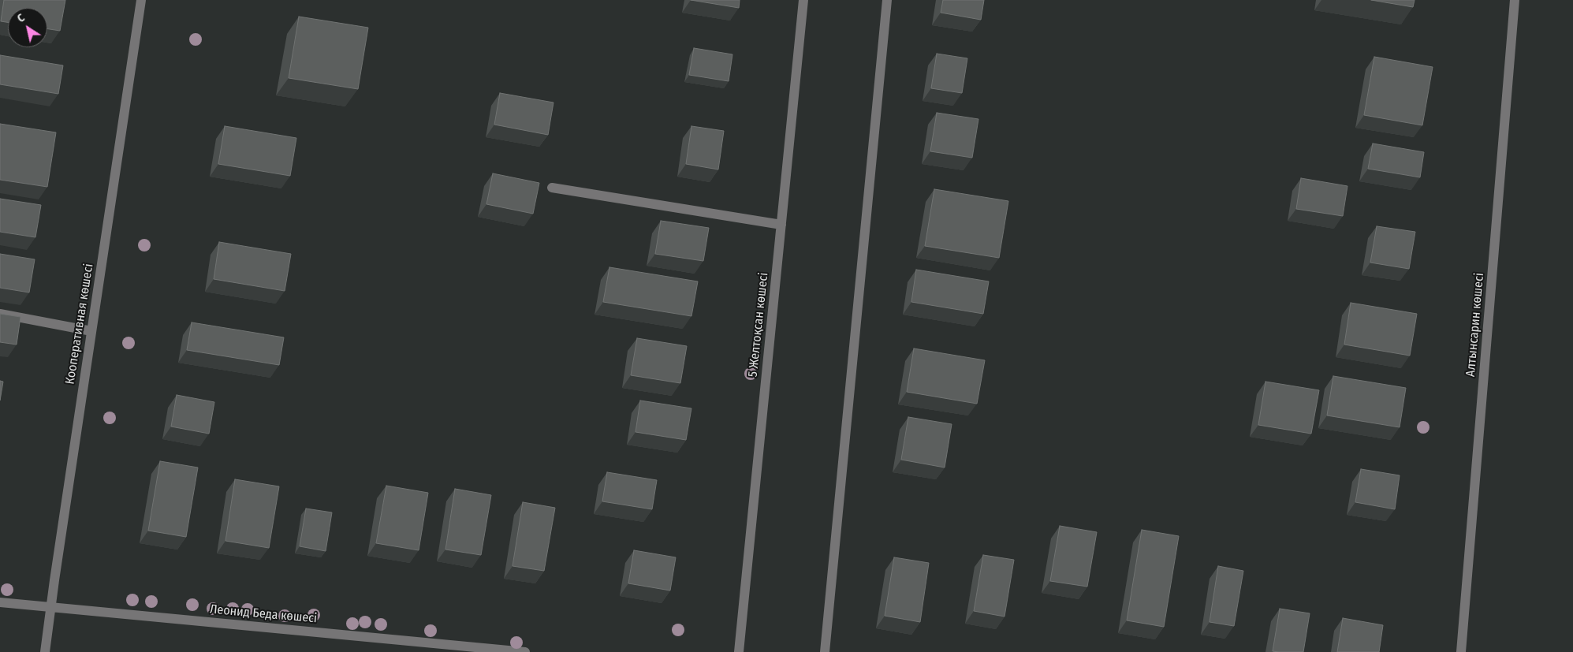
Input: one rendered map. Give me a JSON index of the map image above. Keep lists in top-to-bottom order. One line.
{"streets":{"street":["Кооперативная көшесі","5 Желтоқсан көшесі","Алтынсарин көшесі","Леонид Беда көшесі"]},"crossings":[["Кооперативная көшесі","Леонид Беда көшесі"]],"north":"top left"}
